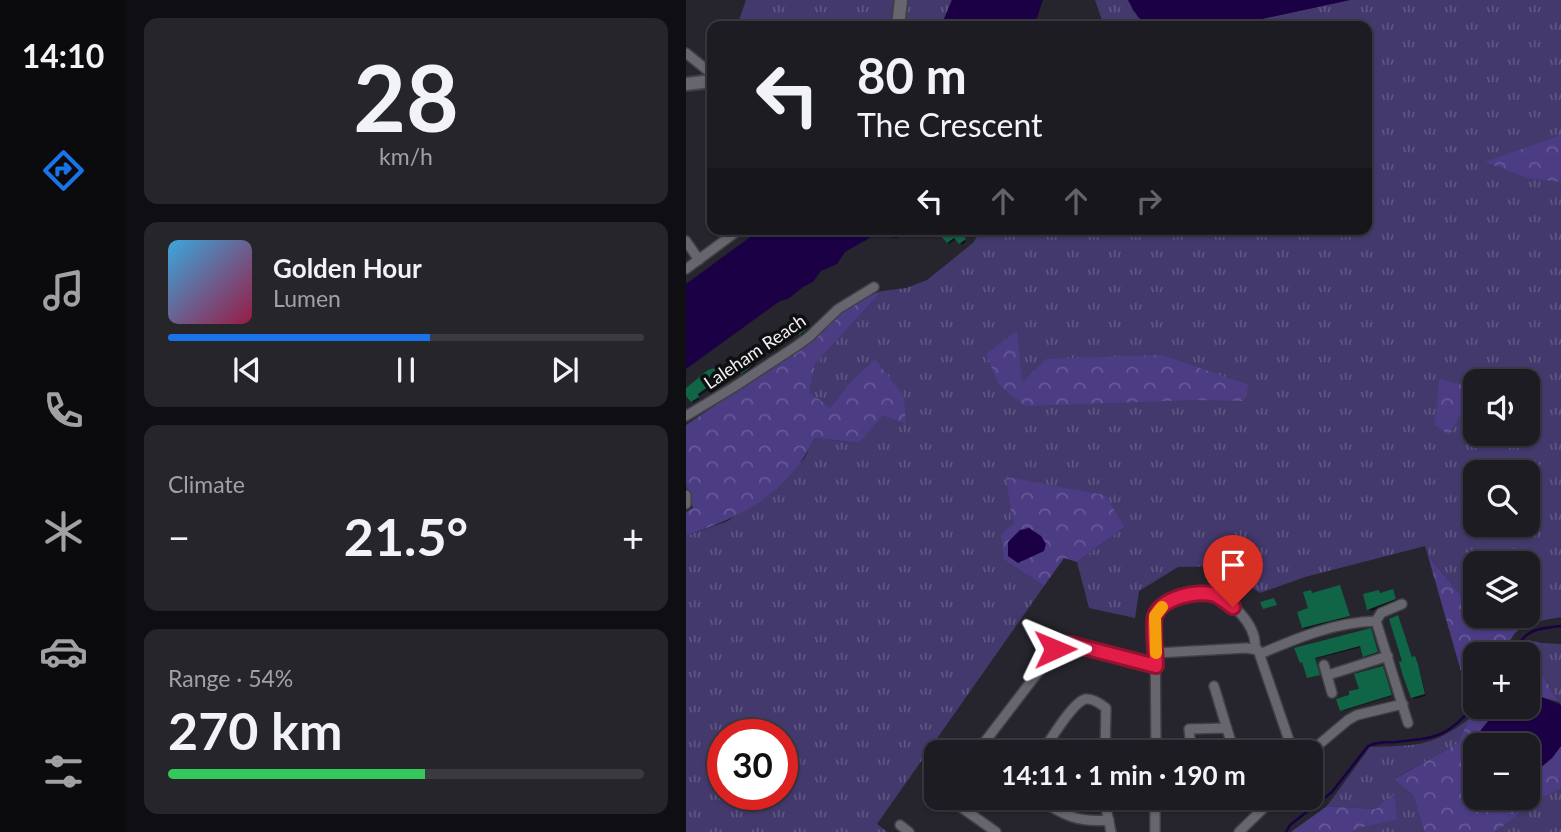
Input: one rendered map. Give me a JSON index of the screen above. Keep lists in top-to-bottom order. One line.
{"streets":{"street":["Laleham Reach"]},"page":{"tabs":"14:10","tile":[["28","km/h"],"Climate",["Range · 54%","270 km"]],"turn":["80 m","The Crescent"],"song":["Golden Hour","Lumen"],"map_buttons":["+","−"],"heat":["−","21.5°","+"],"limit":"30","trip":"14:11 · 1 min · 190 m"}}
